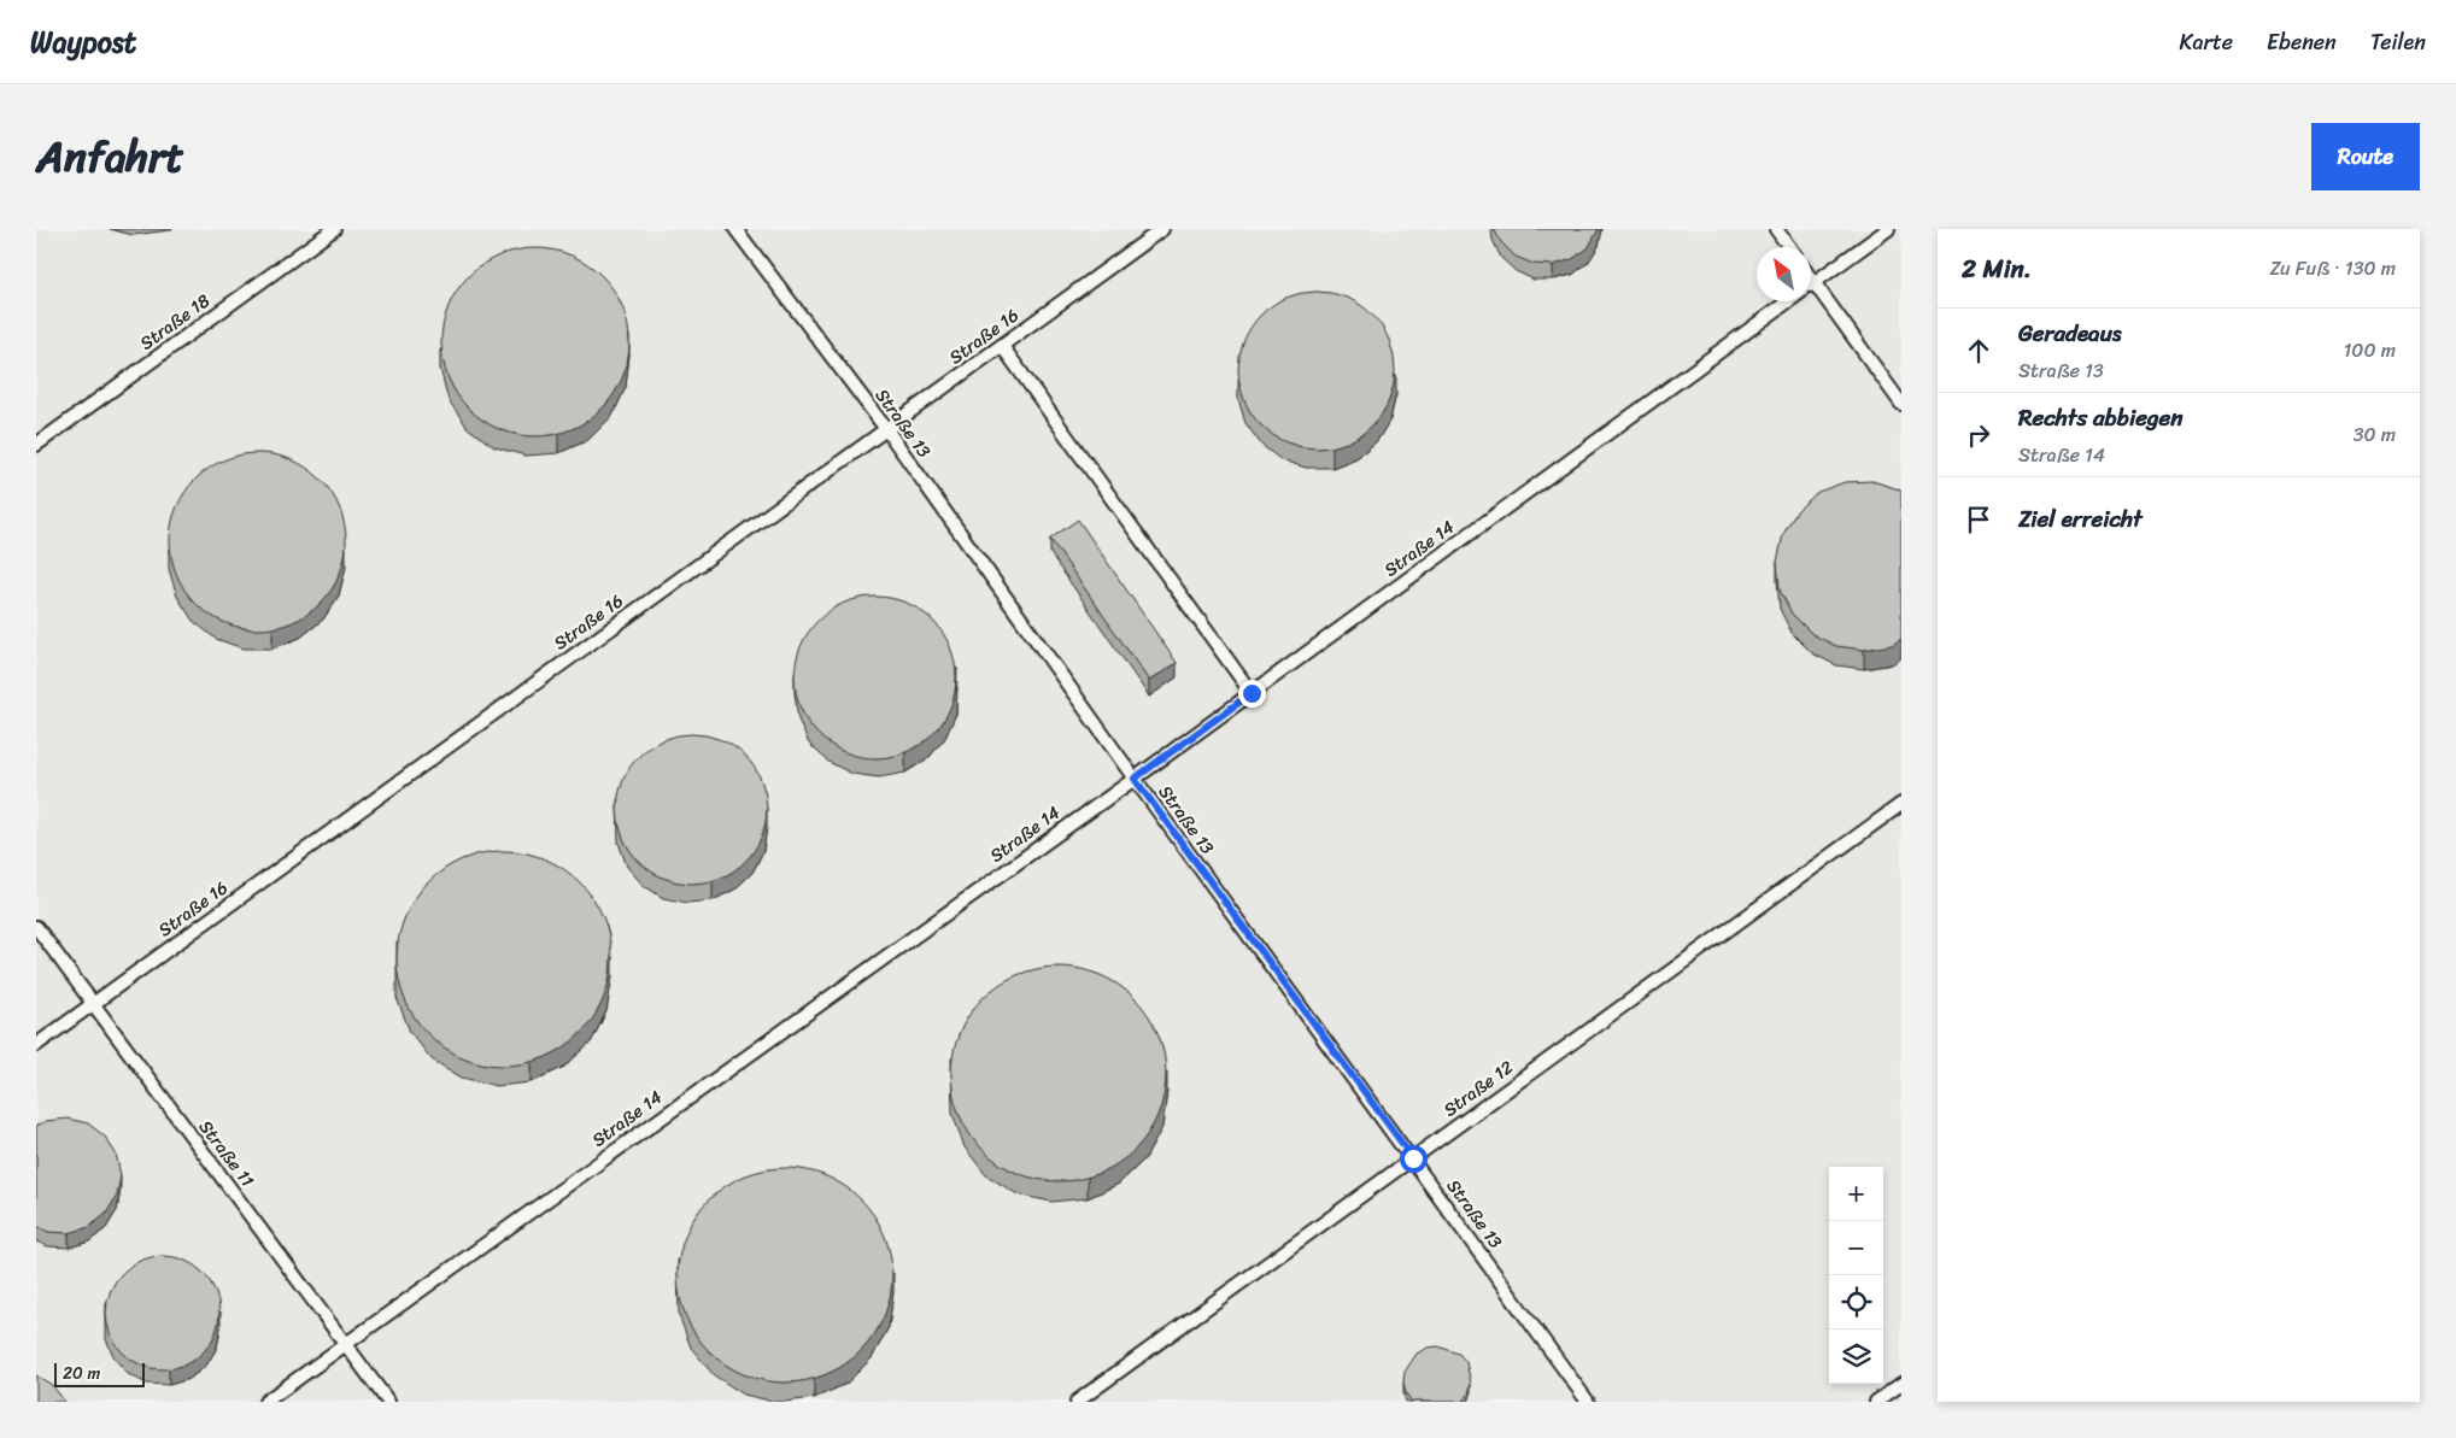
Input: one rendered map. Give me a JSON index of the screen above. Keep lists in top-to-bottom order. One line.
{"streets":{"lane":["Straße 18","Straße 16","Straße 13","Straße 14","Straße 12","Straße 11"]},"crossings":[["Straße 16","Straße 13"],["Straße 16","Straße 11"],["Straße 13","Straße 14"],["Straße 13","Straße 12"],["Straße 14","Straße 11"]],"scale_bar":"20 m","north":"top left","page":{"header":"Waypost","nav":["Karte","Ebenen","Teilen"],"title":"Anfahrt","buttons":"Route","heading":["2 Min.","Zu Fuß · 130 m"],"list":[["Geradeaus","Straße 13","100 m"],["Rechts abbiegen","Straße 14","30 m"],"Ziel erreicht"],"map_buttons":["+","−"],"scale":"20 m"}}
